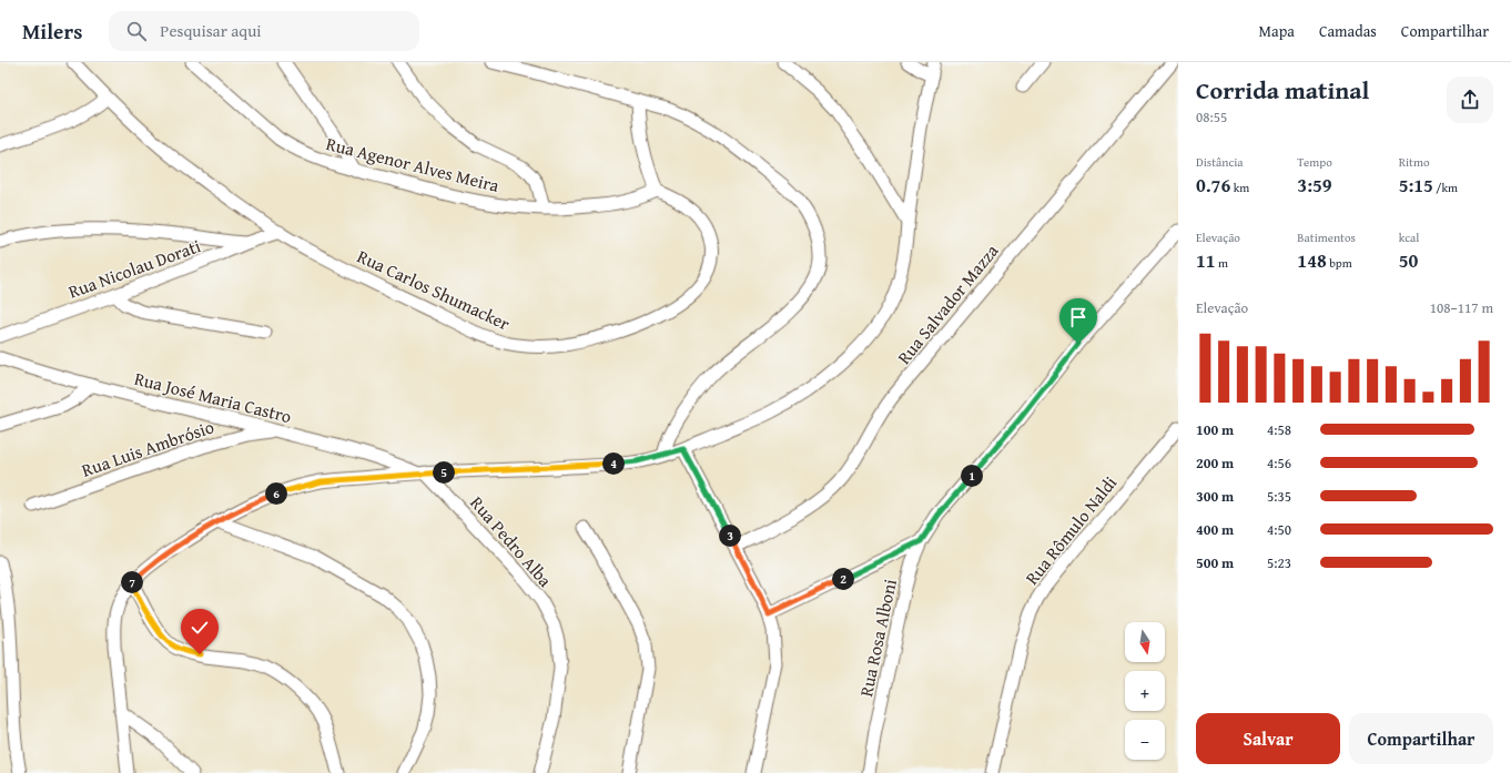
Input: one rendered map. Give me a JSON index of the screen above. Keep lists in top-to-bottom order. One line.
{"streets":{"street":["Rua Agenor Alves Meira","Rua Nicolau Dorati","Rua Carlos Shumacker","Rua Salvador Mazza","Rua José Maria Castro","Rua Luis Ambrósio","Rua Rômulo Naldi","Rua Pedro Alba","Rua Rosa Alboni"]},"crossings":[["Rua Agenor Alves Meira","Rua Carlos Shumacker"],["Rua Nicolau Dorati","Rua Carlos Shumacker"],["Rua José Maria Castro","Rua Luis Ambrósio"],["Rua José Maria Castro","Rua Pedro Alba"]],"north":"bottom","page":{"header":"Milers","search":"Pesquisar aqui","nav":["Mapa","Camadas","Compartilhar"],"heading":["Corrida matinal","08:55"],"stats":[["Distância","0.76 km"],["Tempo","3:59"],["Ritmo","5:15 /km"],["Elevação","11 m"],["Batimentos","148 bpm"],["kcal","50"]],"chart":["Elevação","108–117 m"],"list":[{"name":"100 m","note":"4:58"},{"name":"200 m","note":"4:56"},{"name":"300 m","note":"5:35"},{"name":"400 m","note":"4:50"},{"name":"500 m","note":"5:23"}],"pins":["4","5","1","6","3","2","7"],"map_buttons":["+","−"],"buttons":["Salvar","Compartilhar"]}}
